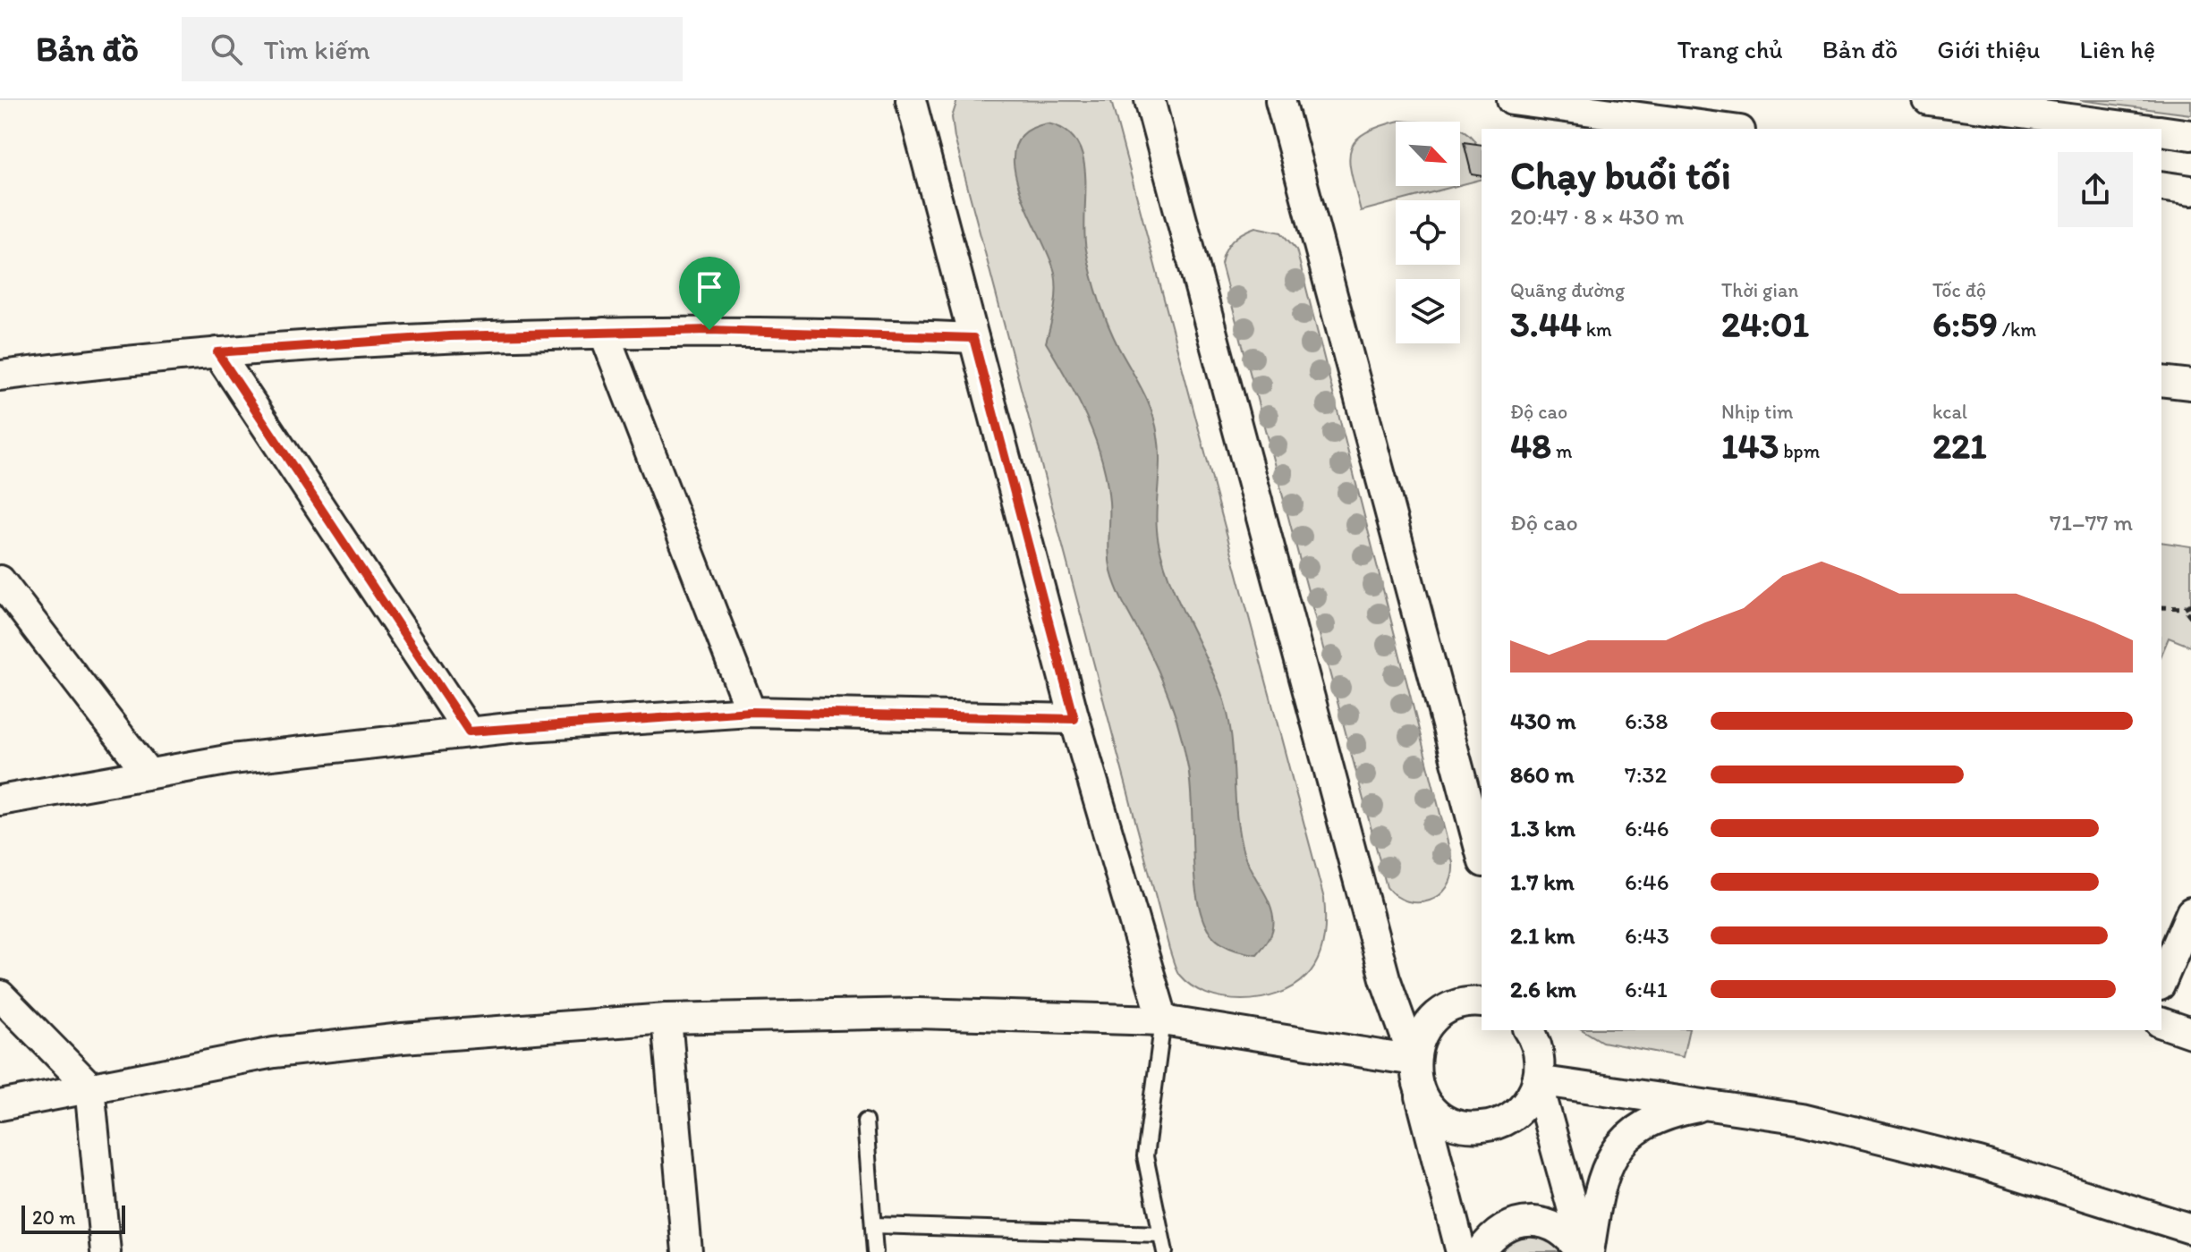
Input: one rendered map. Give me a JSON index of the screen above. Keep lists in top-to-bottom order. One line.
{"scale_bar":"20 m","north":"bottom right","page":{"header":"Bản đồ","search":"Tìm kiếm","nav":["Trang chủ","Bản đồ","Giới thiệu","Liên hệ"],"heading":["Chạy buổi tối","20:47 · 8 × 430 m"],"stats":[["Quãng đường","3.44 km"],["Thời gian","24:01"],["Tốc độ","6:59 /km"],["Độ cao","48 m"],["Nhịp tim","143 bpm"],["kcal","221"]],"chart":["Độ cao","71–77 m"],"list":[{"name":"430 m","note":"6:38"},{"name":"860 m","note":"7:32"},{"name":"1.3 km","note":"6:46"},{"name":"1.7 km","note":"6:46"},{"name":"2.1 km","note":"6:43"},{"name":"2.6 km","note":"6:41"}],"scale":"20 m"}}
